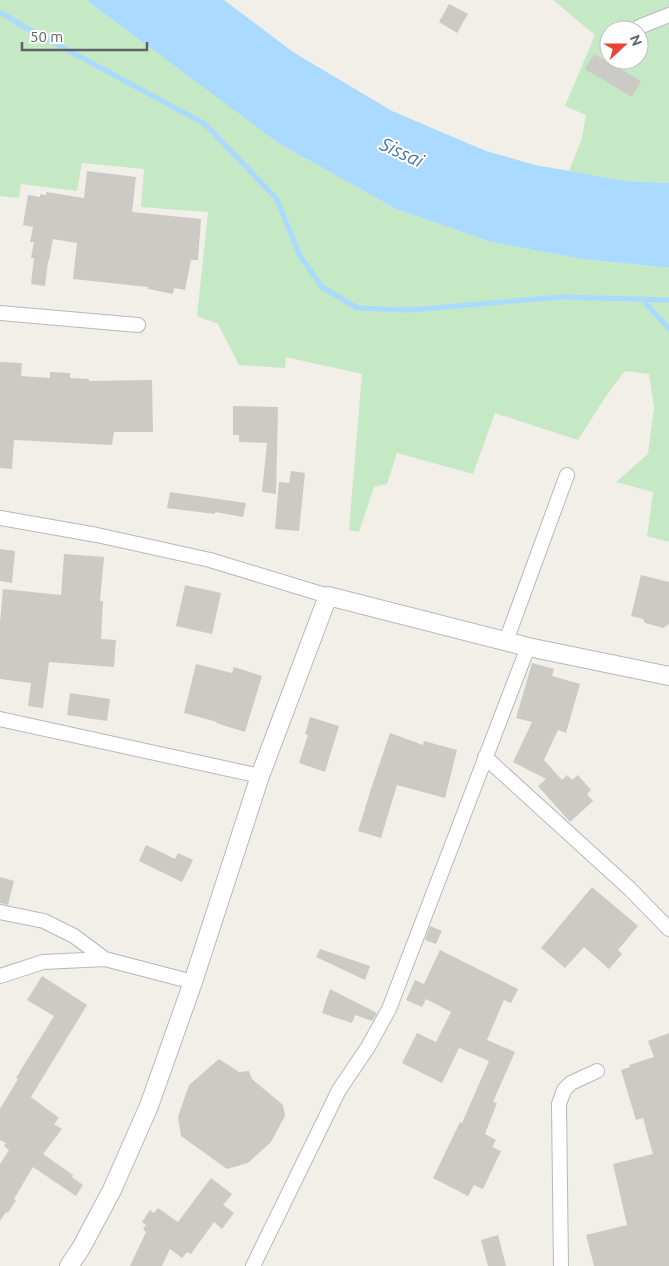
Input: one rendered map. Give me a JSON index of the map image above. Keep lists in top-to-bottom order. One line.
{"water":["Sissai"],"scale_bar":"50 m","north":"right"}
